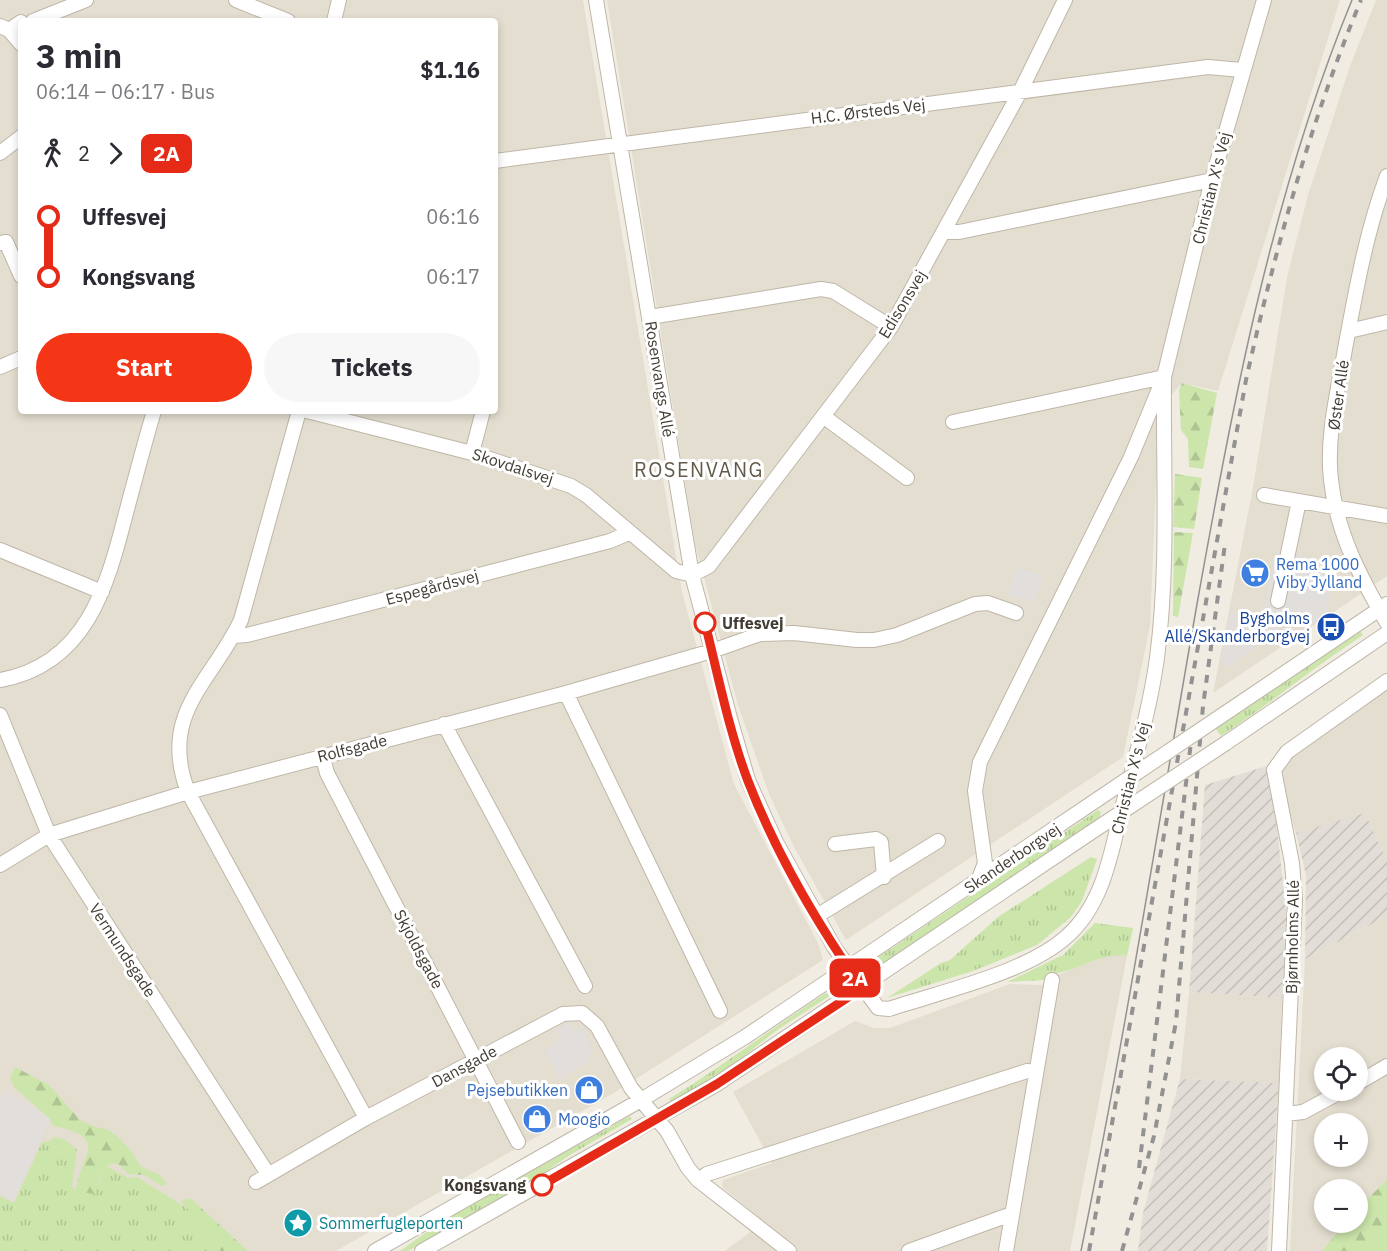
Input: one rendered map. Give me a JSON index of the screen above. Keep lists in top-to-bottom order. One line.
{"streets":{"street":["H.C. Ørsteds Vej","Christian X's Vej","Edisonsvej","Rosenvangs Allé","Øster Allé","Skovdalsvej","Espegårdsvej","Rolfsgade","Skanderborgvej","Bjørnholms Allé","Skjoldsgade","Vermundsgade","Dansgade"]},"crossings":[["H.C. Ørsteds Vej","Christian X's Vej"],["H.C. Ørsteds Vej","Edisonsvej"],["H.C. Ørsteds Vej","Rosenvangs Allé"],["Christian X's Vej","Rosenvangs Allé"],["Christian X's Vej","Skanderborgvej"],["Edisonsvej","Rosenvangs Allé"],["Edisonsvej","Skovdalsvej"],["Rosenvangs Allé","Skovdalsvej"],["Rosenvangs Allé","Rolfsgade"],["Rosenvangs Allé","Skanderborgvej"],["Øster Allé","Skanderborgvej"],["Skovdalsvej","Espegårdsvej"],["Rolfsgade","Skjoldsgade"],["Rolfsgade","Vermundsgade"],["Skanderborgvej","Dansgade"],["Skjoldsgade","Dansgade"],["Vermundsgade","Dansgade"]],"districts":["ROSENVANG"],"places":{"supermarket":["Rema 1000 Viby Jylland"],"other":["Uffesvej","Kongsvang"],"bus stop":["Bygholms Allé/Skanderborgvej"],"shop":["Pejsebutikken","Moogio"],"place":["Sommerfugleporten"]},"lines":["bus line 2A"],"page":{"on_map":"2A","heading":["3 min","06:14 – 06:17 · Bus","$1.16"],"legs":["2","2A"],"list":[{"name":"Uffesvej","value":"06:16"},{"name":"Kongsvang","value":"06:17"}],"buttons":["Start","Tickets"],"map_buttons":["+","−"]}}
